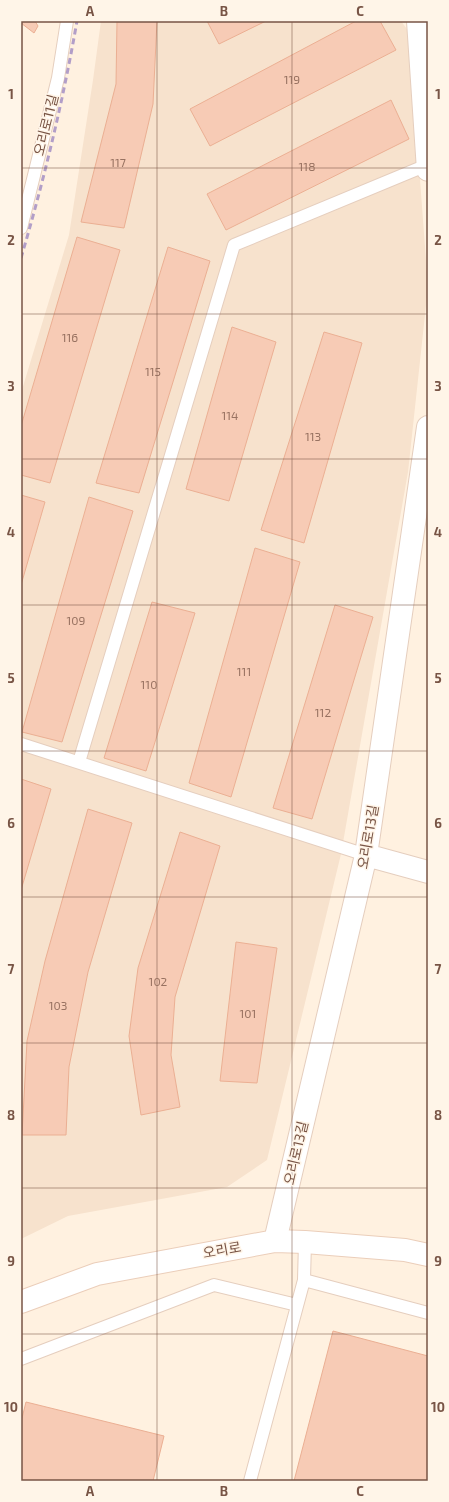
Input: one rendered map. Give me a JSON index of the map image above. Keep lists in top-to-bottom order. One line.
{"streets":{"street":["오리로13길","오리로"],"lane":["오리로11길"]},"crossings":[["오리로13길","오리로"]],"house_numbers":["119","117","118","116","115","114","113","109","111","110","112","102","103","101"],"grid":{"columns":["A","B","C"],"rows":["1","2","3","4","5","6","7","8","9","10"]}}
